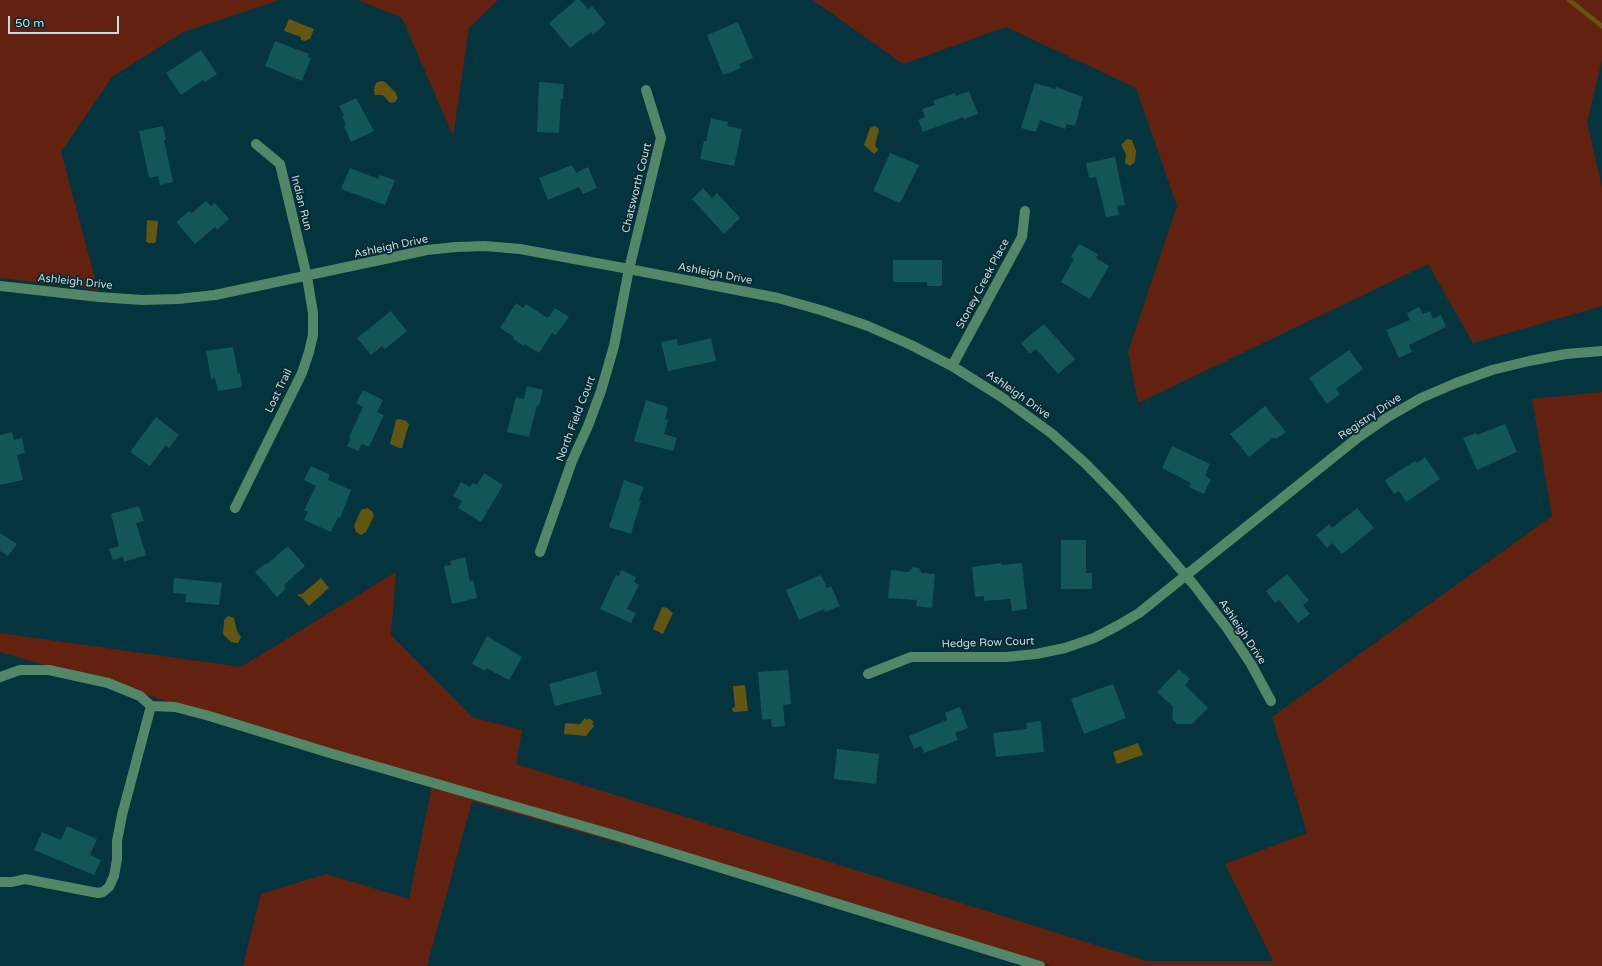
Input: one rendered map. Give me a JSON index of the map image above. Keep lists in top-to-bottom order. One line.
{"streets":{"street":["Chatsworth Court","Indian Run","Ashleigh Drive","Stoney Creek Place","Lost Trail","Registry Drive","North Field Court","Hedge Row Court"]},"crossings":[["Chatsworth Court","Ashleigh Drive"],["Chatsworth Court","North Field Court"],["Indian Run","Ashleigh Drive"],["Indian Run","Lost Trail"],["Ashleigh Drive","Stoney Creek Place"],["Ashleigh Drive","Lost Trail"],["Ashleigh Drive","Registry Drive"],["Ashleigh Drive","North Field Court"],["Ashleigh Drive","Hedge Row Court"],["Registry Drive","Hedge Row Court"]],"scale_bar":"50 m"}
